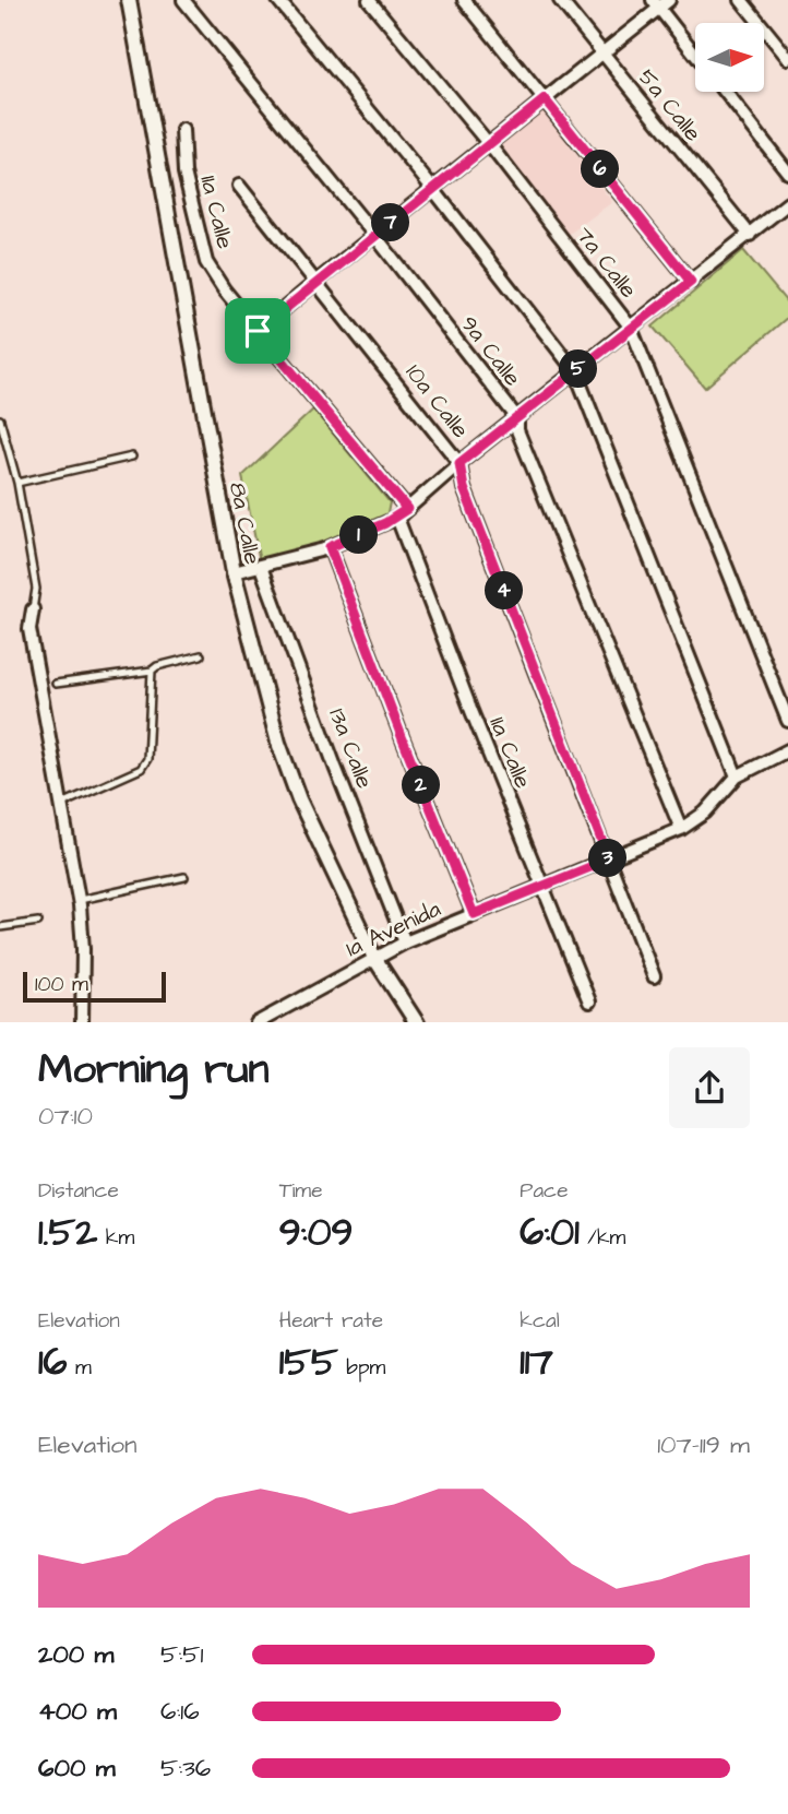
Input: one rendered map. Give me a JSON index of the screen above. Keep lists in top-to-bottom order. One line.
{"streets":{"street":["5a Calle","11a Calle","7a Calle","9a Calle","10a Calle","8a Calle","13a Calle","1a Avenida"]},"crossings":[["11a Calle","1a Avenida"],["9a Calle","1a Avenida"],["10a Calle","1a Avenida"],["8a Calle","1a Avenida"],["13a Calle","1a Avenida"]],"scale_bar":"100 m","north":"right","page":{"pins":["6","7","5","1","4","2","3"],"scale":"100 m","heading":["Morning run","07:10"],"stats":[["Distance","1.52 km"],["Time","9:09"],["Pace","6:01 /km"],["Elevation","16 m"],["Heart rate","155 bpm"],["kcal","117"]],"chart":["Elevation","107–119 m"],"list":[{"name":"200 m","note":"5:51"},{"name":"400 m","note":"6:16"},{"name":"600 m","note":"5:36"}]}}
